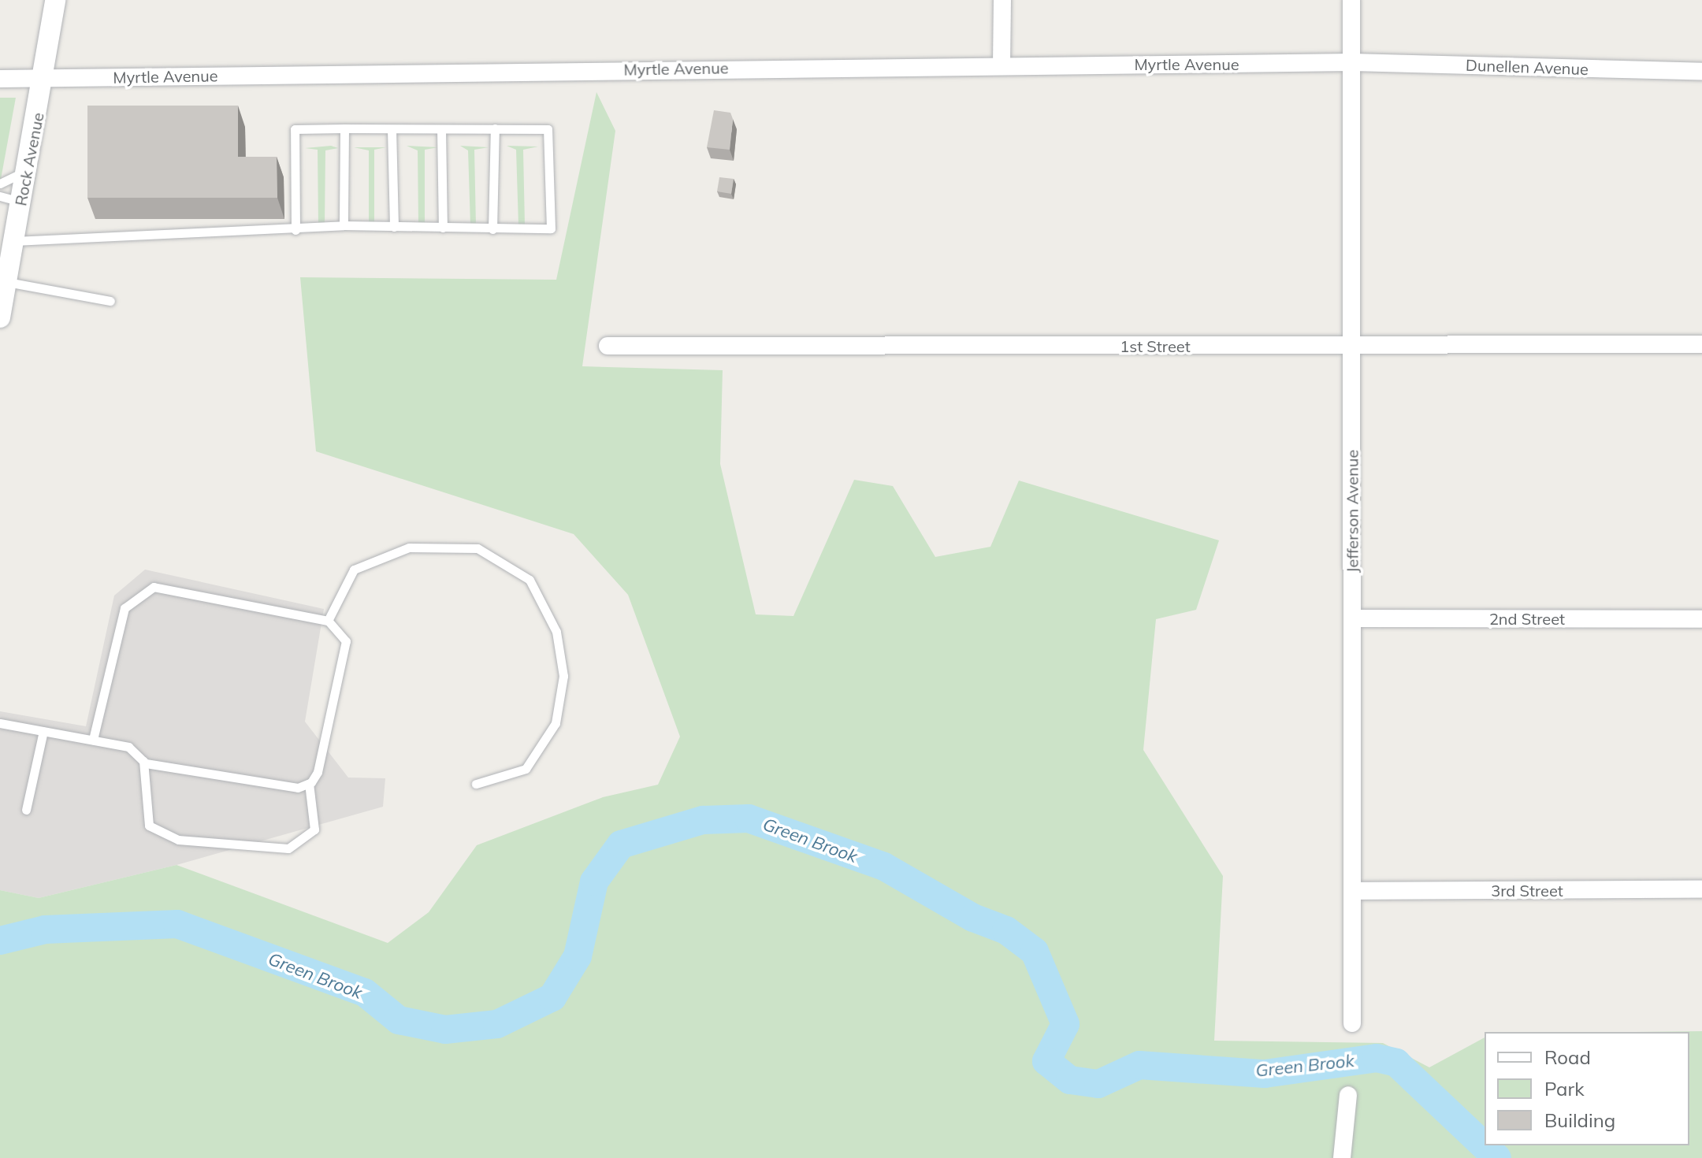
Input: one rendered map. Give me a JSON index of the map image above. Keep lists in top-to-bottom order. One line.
{"streets":{"street":["Myrtle Avenue","Dunellen Avenue","Rock Avenue","1st Street","Jefferson Avenue","2nd Street","3rd Street"]},"crossings":[["Myrtle Avenue","Dunellen Avenue"],["Myrtle Avenue","Rock Avenue"],["Myrtle Avenue","Jefferson Avenue"],["Dunellen Avenue","Jefferson Avenue"],["1st Street","Jefferson Avenue"],["Jefferson Avenue","2nd Street"],["Jefferson Avenue","3rd Street"]],"water":["Green Brook"],"legend":["Road","Park","Building"]}
